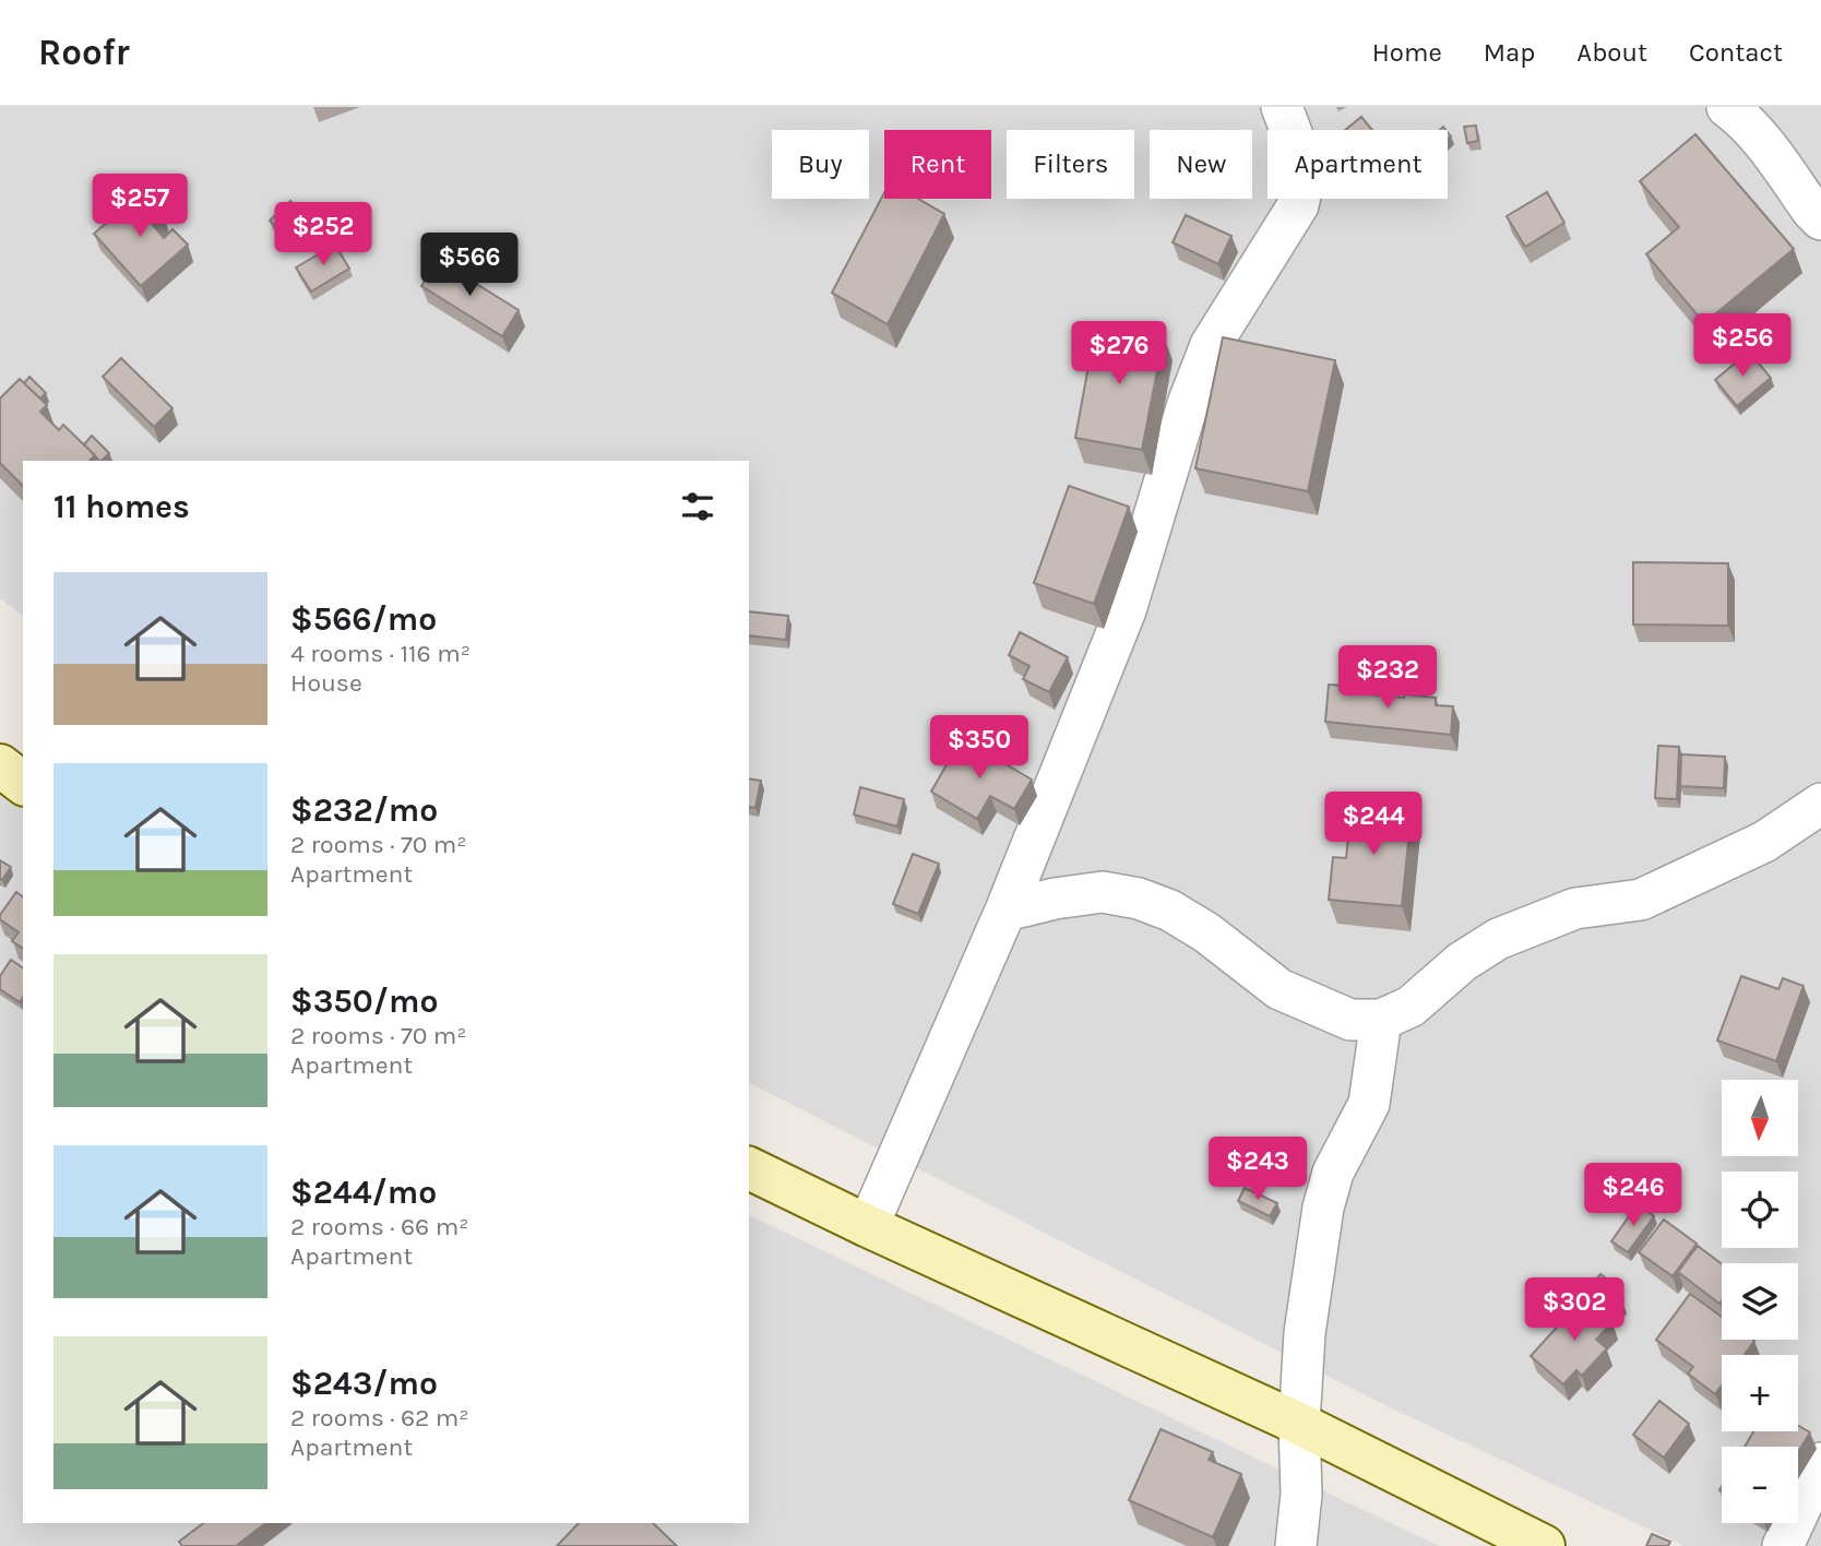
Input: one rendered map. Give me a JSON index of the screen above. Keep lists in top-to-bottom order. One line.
{"north":"bottom","page":{"header":"Roofr","nav":["Home","Map","About","Contact"],"chip":["Buy","Rent","Filters","New","Apartment"],"price":["$257","$252","$566","$256","$276","$232","$350","$244","$243","$246","$302"],"heading":"11 homes","list":[{"name":"$566/mo","note":"4 rooms · 116 m² · House"},{"name":"$232/mo","note":"2 rooms · 70 m² · Apartment"},{"name":"$350/mo","note":"2 rooms · 70 m² · Apartment"},{"name":"$244/mo","note":"2 rooms · 66 m² · Apartment"},{"name":"$243/mo","note":"2 rooms · 62 m² · Apartment"}],"map_buttons":["+","−"]}}
